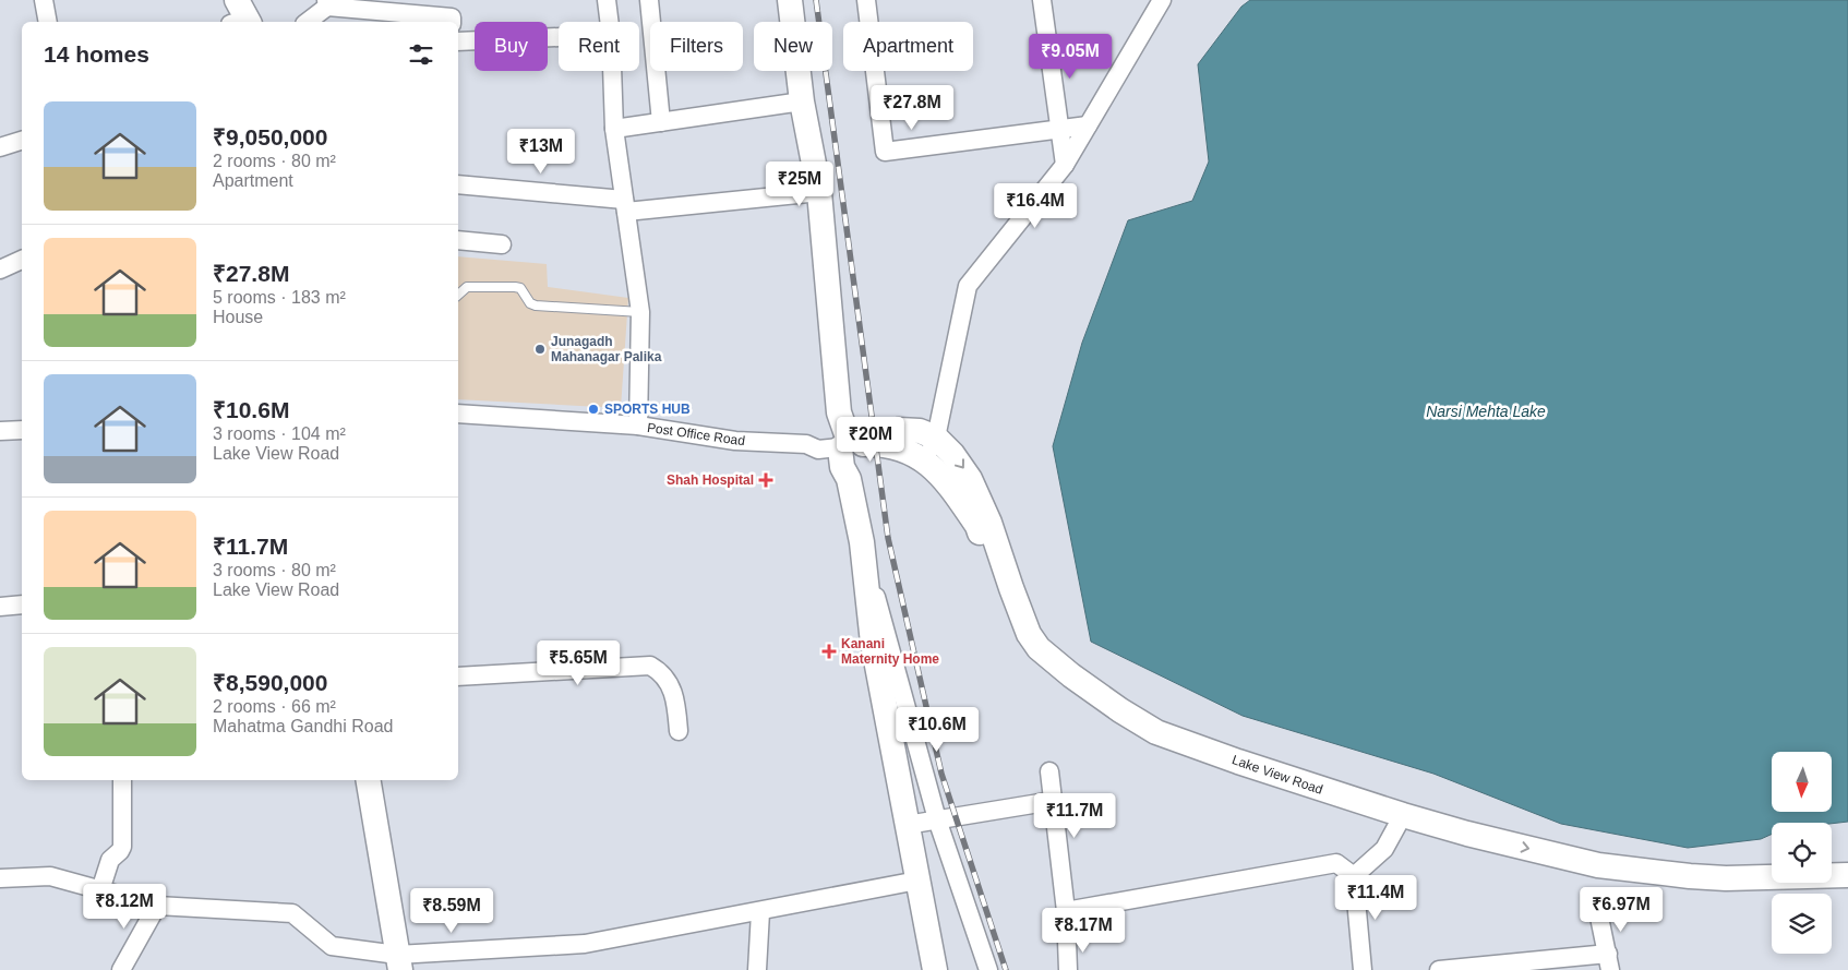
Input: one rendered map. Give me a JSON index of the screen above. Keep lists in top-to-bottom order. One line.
{"streets":{"main road":["Lake View Road"],"street":["Post Office Road"]},"water":["Narsi Mehta Lake"],"places":{"other":["Junagadh Mahanagar Palika","SPORTS HUB"],"health":["Shah Hospital","Kanani Maternity Home"]},"north":"bottom","page":{"chip":["Buy","Rent","Filters","New","Apartment"],"heading":"14 homes","price":["₹9.05M","₹27.8M","₹13M","₹25M","₹16.4M","₹20M","₹5.65M","₹10.6M","₹11.7M","₹11.4M","₹8.12M","₹6.97M","₹8.59M","₹8.17M"],"list":[{"name":"₹9,050,000","note":"2 rooms · 80 m² · Apartment"},{"name":"₹27.8M","note":"5 rooms · 183 m² · House"},{"name":"₹10.6M","note":"3 rooms · 104 m² · Lake View Road"},{"name":"₹11.7M","note":"3 rooms · 80 m² · Lake View Road"},{"name":"₹8,590,000","note":"2 rooms · 66 m² · Mahatma Gandhi Road"}]}}
